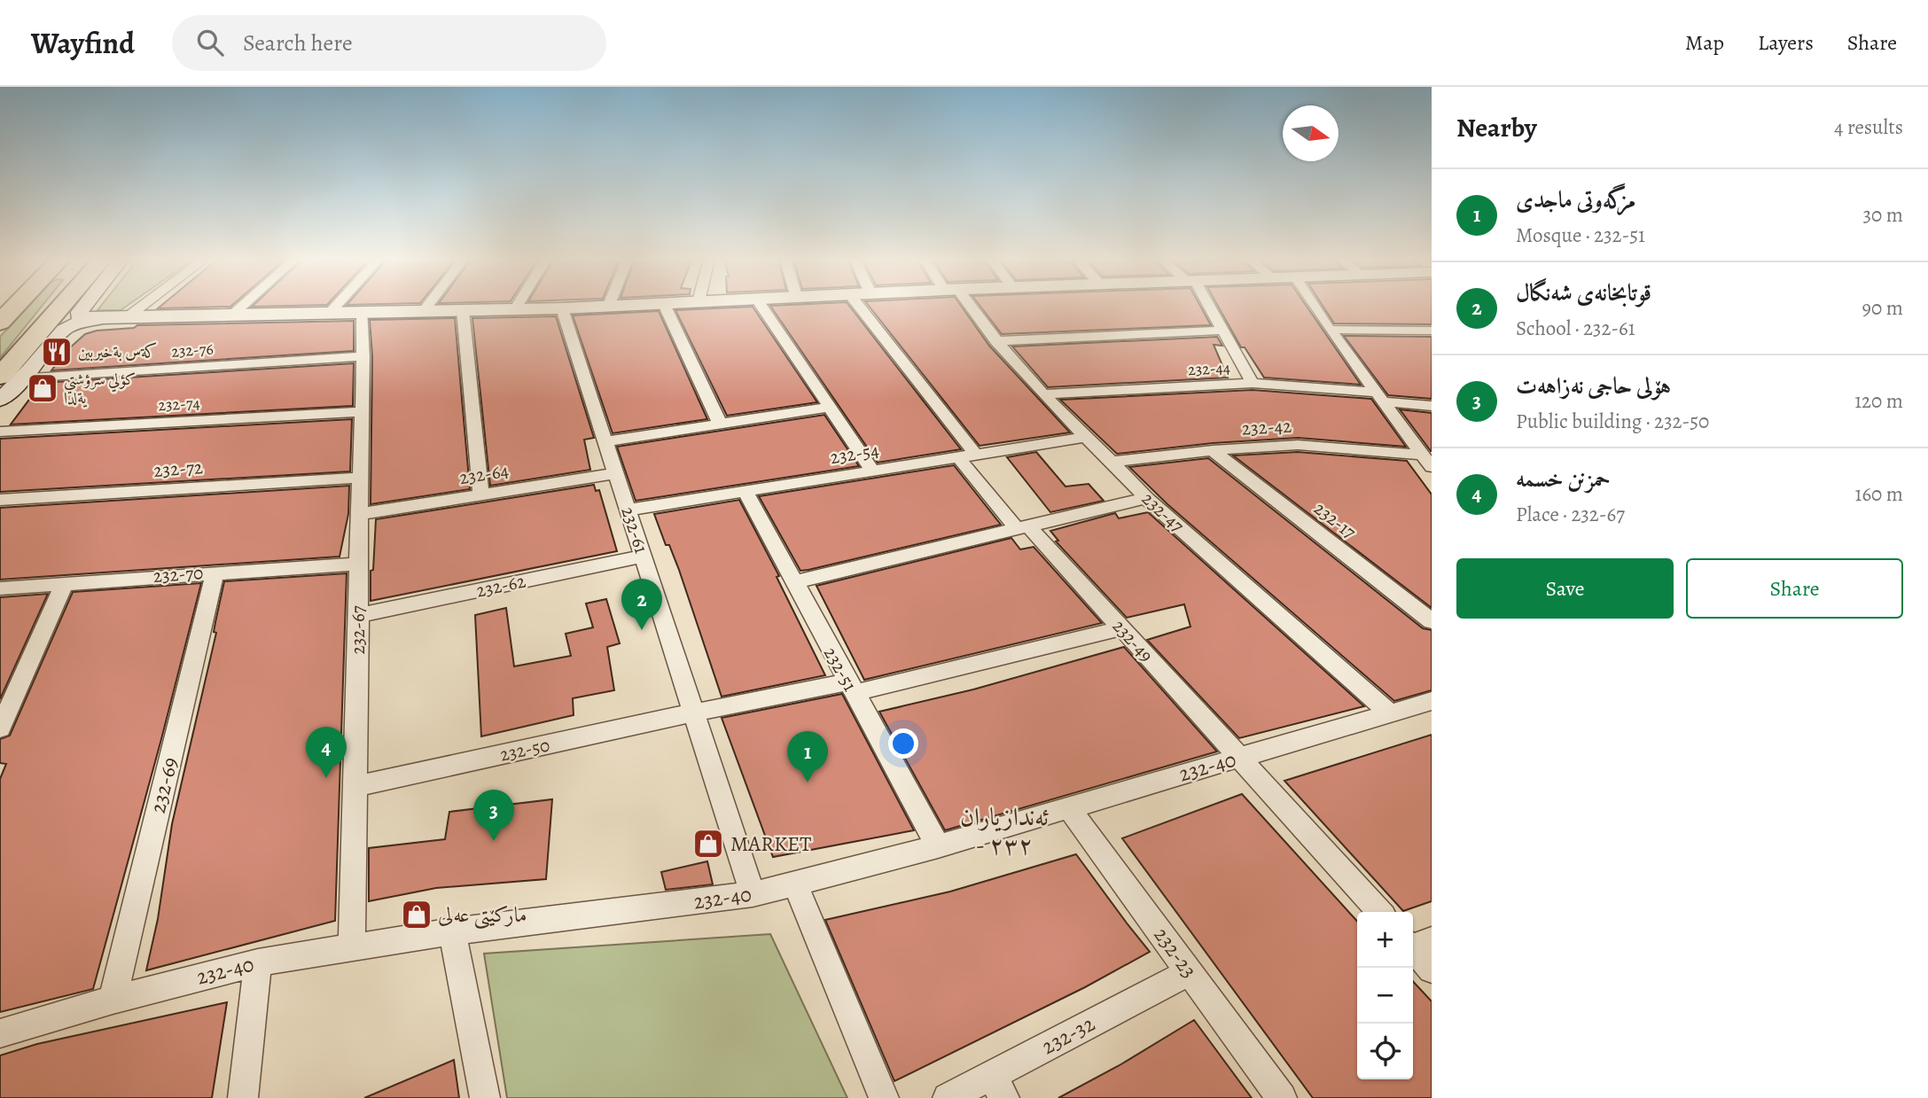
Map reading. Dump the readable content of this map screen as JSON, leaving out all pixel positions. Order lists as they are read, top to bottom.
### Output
{
  "streets": {
    "street": [
      "232-76",
      "232-44",
      "232-74",
      "232-42",
      "232-54",
      "232-72",
      "232-64",
      "232-47",
      "232-17",
      "232-61",
      "232-70",
      "232-62",
      "232-67",
      "232-49",
      "232-51",
      "232-50",
      "232-40",
      "232-69",
      "232-23",
      "232-32"
    ]
  },
  "crossings": [
    ["232-76", "232-67"],
    ["232-44", "232-47"],
    ["232-74", "232-67"],
    ["232-42", "232-47"],
    ["232-42", "232-17"],
    ["232-54", "232-47"],
    ["232-54", "232-61"],
    ["232-54", "232-49"],
    ["232-54", "232-51"],
    ["232-72", "232-67"],
    ["232-64", "232-61"],
    ["232-64", "232-67"],
    ["232-47", "232-40"],
    ["232-61", "232-62"],
    ["232-61", "232-50"],
    ["232-61", "232-40"],
    ["232-70", "232-67"],
    ["232-70", "232-69"],
    ["232-62", "232-67"],
    ["232-67", "232-50"],
    ["232-67", "232-40"],
    ["232-49", "232-50"],
    ["232-49", "232-40"],
    ["232-51", "232-50"],
    ["232-51", "232-40"],
    ["232-40", "232-69"],
    ["232-40", "232-23"],
    ["232-23", "232-32"]
  ],
  "districts": ["ئەندازیاران - ٢٣٢"],
  "places": {
    "restaurant": ["كةس بةخيربين"],
    "shop": ["كؤلي سرؤشتي يةلدا", "MARKET", "مارکێتی عەلی"]
  },
  "north": "right",
  "page": {
    "header": "Wayfind",
    "search": "Search here",
    "nav": ["Map", "Layers", "Share"],
    "heading": ["Nearby", "4 results"],
    "list": [
      {
        "mark": "1",
        "name": "مزگەوتی ماجدی",
        "note": "Mosque · 232-51",
        "value": "30 m"
      },
      {
        "mark": "2",
        "name": "قوتابخانەی شەنگال",
        "note": "School · 232-61",
        "value": "90 m"
      },
      {
        "mark": "3",
        "name": "هۆلی حاجی نەزاهەت",
        "note": "Public building · 232-50",
        "value": "120 m"
      },
      {
        "mark": "4",
        "name": "حمزنن خسمه",
        "note": "Place · 232-67",
        "value": "160 m"
      }
    ],
    "buttons": ["Save", "Share"],
    "pins": [
      "2",
      "4",
      "1",
      "3"
    ],
    "map_buttons": ["+", "−"]
  }
}
